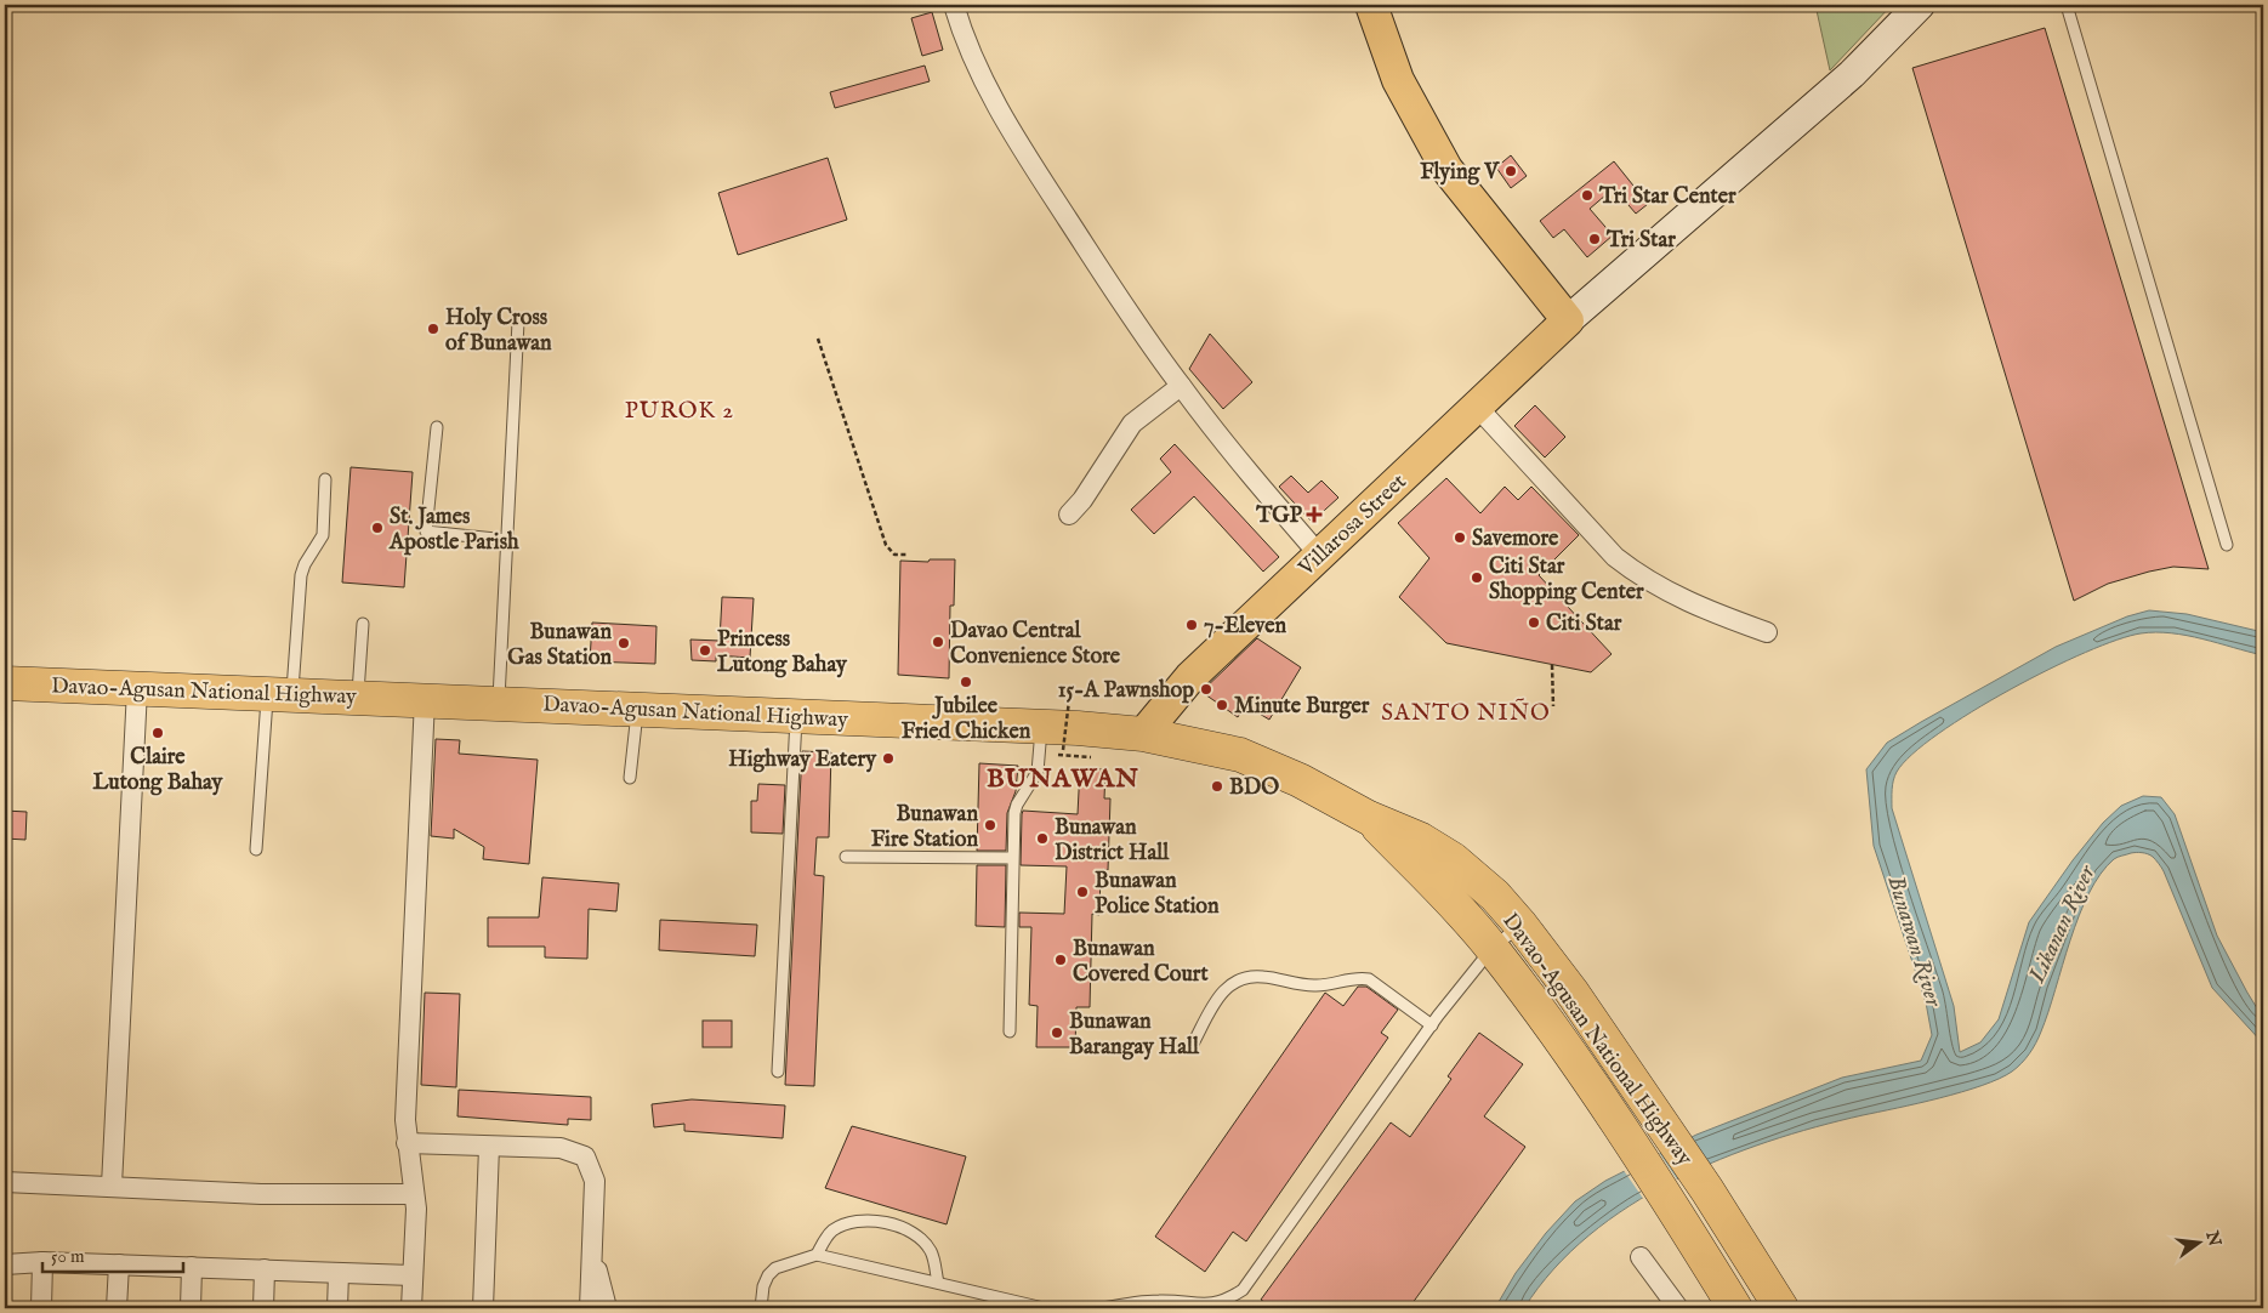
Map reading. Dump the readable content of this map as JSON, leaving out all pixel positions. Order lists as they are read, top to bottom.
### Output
{
  "streets": {
    "highway": ["Davao-Agusan National Highway"],
    "main road": ["Villarosa Street"]
  },
  "crossings": [
    ["Villarosa Street", "Davao-Agusan National Highway"]
  ],
  "districts": ["PUROK 2", "SANTO NIÑO", "BUNAWAN"],
  "water": ["Likanan River", "Bunawan River"],
  "places": {
    "other": [
      "Flying V",
      "Tri Star Center",
      "Tri Star",
      "Holy Cross of Bunawan",
      "St. James Apostle Parish",
      "Savemore",
      "Citi Star Shopping Center",
      "Citi Star",
      "7-Eleven",
      "Davao Central Convenience Store",
      "Bunawan Gas Station",
      "Princess Lutong Bahay",
      "Jubilee Fried Chicken",
      "15-A Pawnshop",
      "Minute Burger",
      "Claire Lutong Bahay",
      "Highway Eatery",
      "BDO",
      "Bunawan Fire Station",
      "Bunawan District Hall",
      "Bunawan Police Station",
      "Bunawan Covered Court",
      "Bunawan Barangay Hall"
    ],
    "health": ["TGP"]
  },
  "scale_bar": "50 m",
  "north": "right"
}
